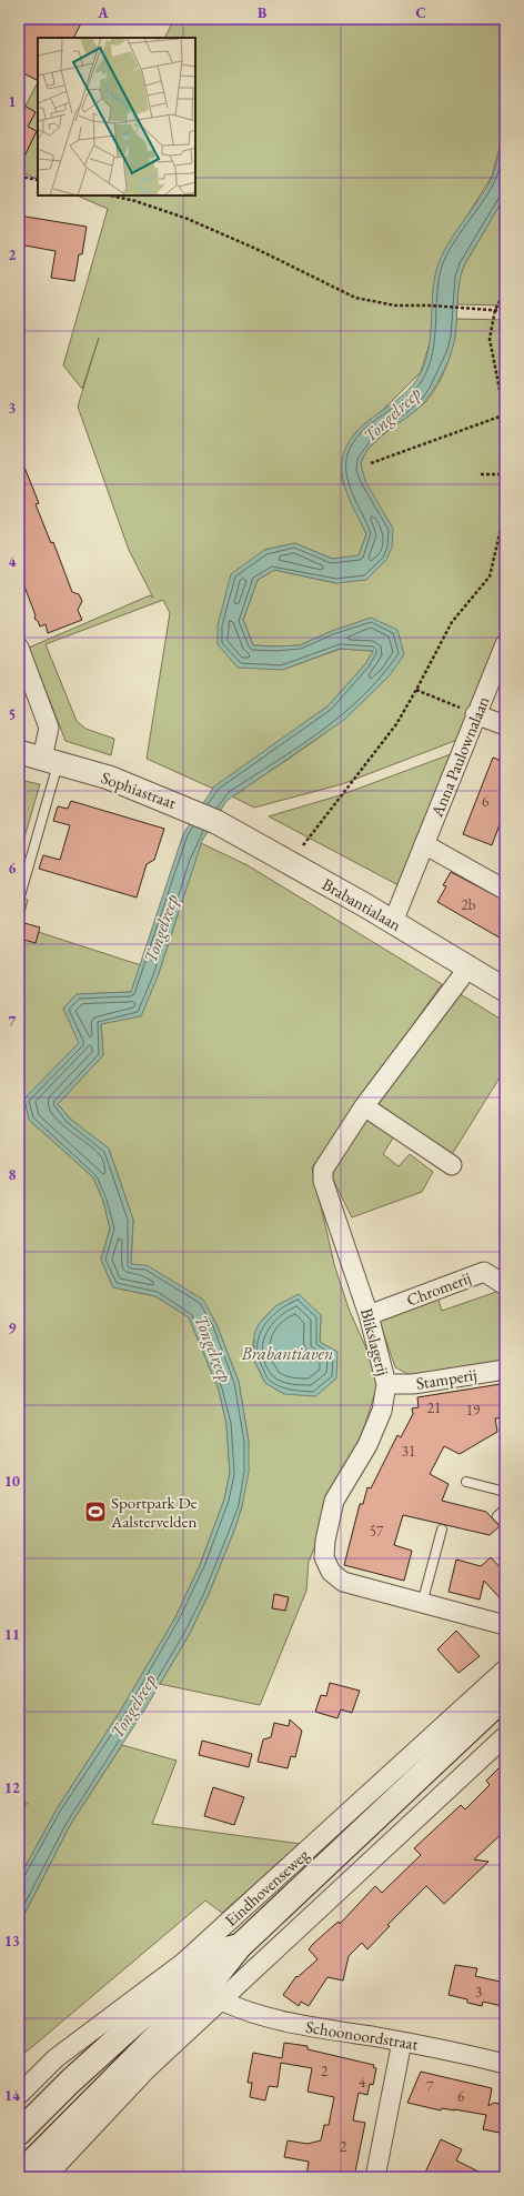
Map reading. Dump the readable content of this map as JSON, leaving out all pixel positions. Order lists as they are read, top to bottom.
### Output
{
  "streets": {
    "main road": ["Eindhovenseweg"],
    "street": [
      "Anna Paulownalaan",
      "Sophiastraat",
      "Brabantialaan",
      "Chromerij",
      "Blikslagerij",
      "Stamperij",
      "Schoonoordstraat"
    ]
  },
  "crossings": [
    ["Anna Paulownalaan", "Brabantialaan"],
    ["Sophiastraat", "Brabantialaan"],
    ["Brabantialaan", "Blikslagerij"],
    ["Chromerij", "Blikslagerij"],
    ["Blikslagerij", "Stamperij"],
    ["Eindhovenseweg", "Schoonoordstraat"]
  ],
  "water": ["Tongelreep", "Brabantiaven"],
  "places": {
    "sports": ["Sportpark De Aalstervelden"]
  },
  "house_numbers": [
    "6",
    "2b",
    "21",
    "19",
    "31",
    "57",
    "3",
    "2",
    "4",
    "7",
    "6",
    "2"
  ],
  "grid": {
    "columns": ["A", "B", "C"],
    "rows": [
      "1",
      "2",
      "3",
      "4",
      "5",
      "6",
      "7",
      "8",
      "9",
      "10",
      "11",
      "12",
      "13",
      "14"
    ]
  }
}
